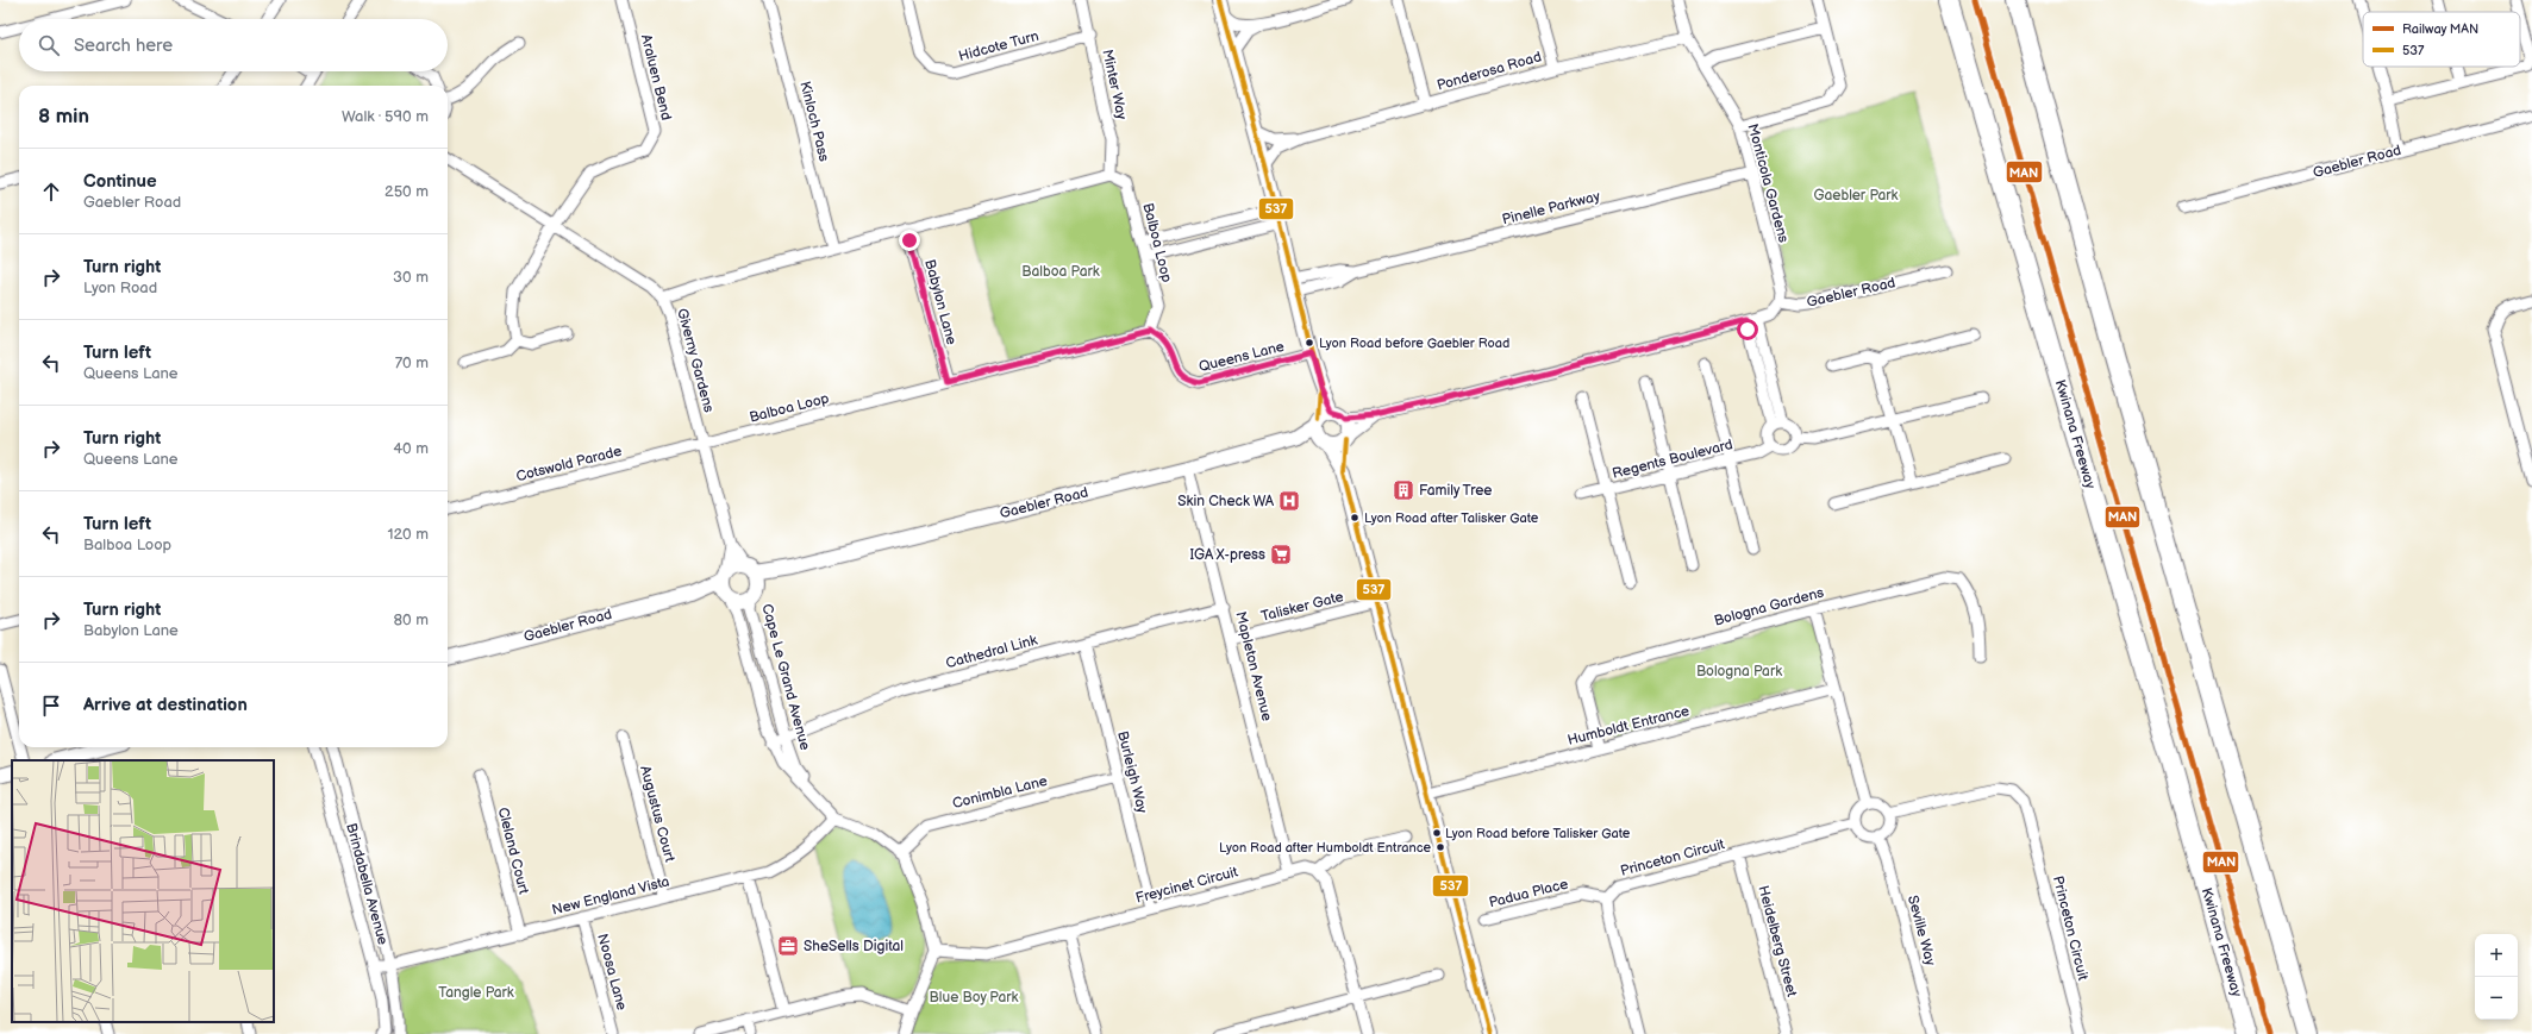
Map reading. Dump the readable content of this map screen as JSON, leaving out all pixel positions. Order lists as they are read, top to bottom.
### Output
{
  "streets": {
    "highway": ["Kwinana Freeway"],
    "street": [
      "Hidcote Turn",
      "Ponderosa Road",
      "Araluen Bend",
      "Minter Way",
      "Kinloch Pass",
      "Gaebler Road",
      "Monticola Gardens",
      "Pinelle Parkway",
      "Balboa Loop",
      "Babylon Lane",
      "Queens Lane",
      "Giverny Gardens",
      "Regents Boulevard",
      "Cotswold Parade",
      "Talisker Gate",
      "Bologna Gardens",
      "Cathedral Link",
      "Mapleton Avenue",
      "Cape Le Grand Avenue",
      "Humboldt Entrance",
      "Burleigh Way",
      "Conimbla Lane",
      "Augustus Court",
      "Cleland Court",
      "Princeton Circuit",
      "Brindabella Avenue",
      "Freycinet Circuit",
      "Padua Place",
      "New England Vista",
      "Seville Way",
      "Heidelberg Street",
      "Noosa Lane"
    ]
  },
  "crossings": [
    ["Hidcote Turn", "Minter Way"],
    ["Ponderosa Road", "Monticola Gardens"],
    ["Araluen Bend", "Giverny Gardens"],
    ["Minter Way", "Balboa Loop"],
    ["Gaebler Road", "Monticola Gardens"],
    ["Gaebler Road", "Giverny Gardens"],
    ["Gaebler Road", "Mapleton Avenue"],
    ["Gaebler Road", "Cape Le Grand Avenue"],
    ["Monticola Gardens", "Pinelle Parkway"],
    ["Balboa Loop", "Babylon Lane"],
    ["Balboa Loop", "Queens Lane"],
    ["Balboa Loop", "Giverny Gardens"],
    ["Balboa Loop", "Cotswold Parade"],
    ["Giverny Gardens", "Cotswold Parade"],
    ["Giverny Gardens", "Cape Le Grand Avenue"],
    ["Talisker Gate", "Mapleton Avenue"],
    ["Bologna Gardens", "Humboldt Entrance"],
    ["Cathedral Link", "Mapleton Avenue"],
    ["Cathedral Link", "Cape Le Grand Avenue"],
    ["Cathedral Link", "Burleigh Way"],
    ["Mapleton Avenue", "Freycinet Circuit"],
    ["Cape Le Grand Avenue", "Conimbla Lane"],
    ["Cape Le Grand Avenue", "Freycinet Circuit"],
    ["Cape Le Grand Avenue", "New England Vista"],
    ["Burleigh Way", "Conimbla Lane"],
    ["Burleigh Way", "Freycinet Circuit"],
    ["Augustus Court", "New England Vista"],
    ["Cleland Court", "New England Vista"],
    ["Princeton Circuit", "Padua Place"],
    ["Princeton Circuit", "Seville Way"],
    ["Princeton Circuit", "Heidelberg Street"],
    ["Brindabella Avenue", "New England Vista"],
    ["New England Vista", "Noosa Lane"]
  ],
  "parks": [
    "Gaebler Park",
    "Balboa Park",
    "Bologna Park",
    "Tangle Park",
    "Blue Boy Park"
  ],
  "places": {
    "other": [
      "Lyon Road before Gaebler Road",
      "Lyon Road after Talisker Gate",
      "Lyon Road before Talisker Gate",
      "Lyon Road after Humboldt Entrance"
    ],
    "building": ["Family Tree"],
    "hospital": ["Skin Check WA"],
    "supermarket": ["IGA X-press"],
    "office": ["SheSells Digital"]
  },
  "lines": ["rail line MAN", "transit line 537"],
  "legend": ["Railway MAN", "537"],
  "page": {
    "search": "Search here",
    "heading": ["8 min", "Walk · 590 m"],
    "list": [
      ["Continue", "Gaebler Road", "250 m"],
      ["Turn right", "Lyon Road", "30 m"],
      ["Turn left", "Queens Lane", "70 m"],
      ["Turn right", "Queens Lane", "40 m"],
      ["Turn left", "Balboa Loop", "120 m"],
      ["Turn right", "Babylon Lane", "80 m"],
      "Arrive at destination"
    ],
    "map_buttons": ["+", "−"]
  }
}
